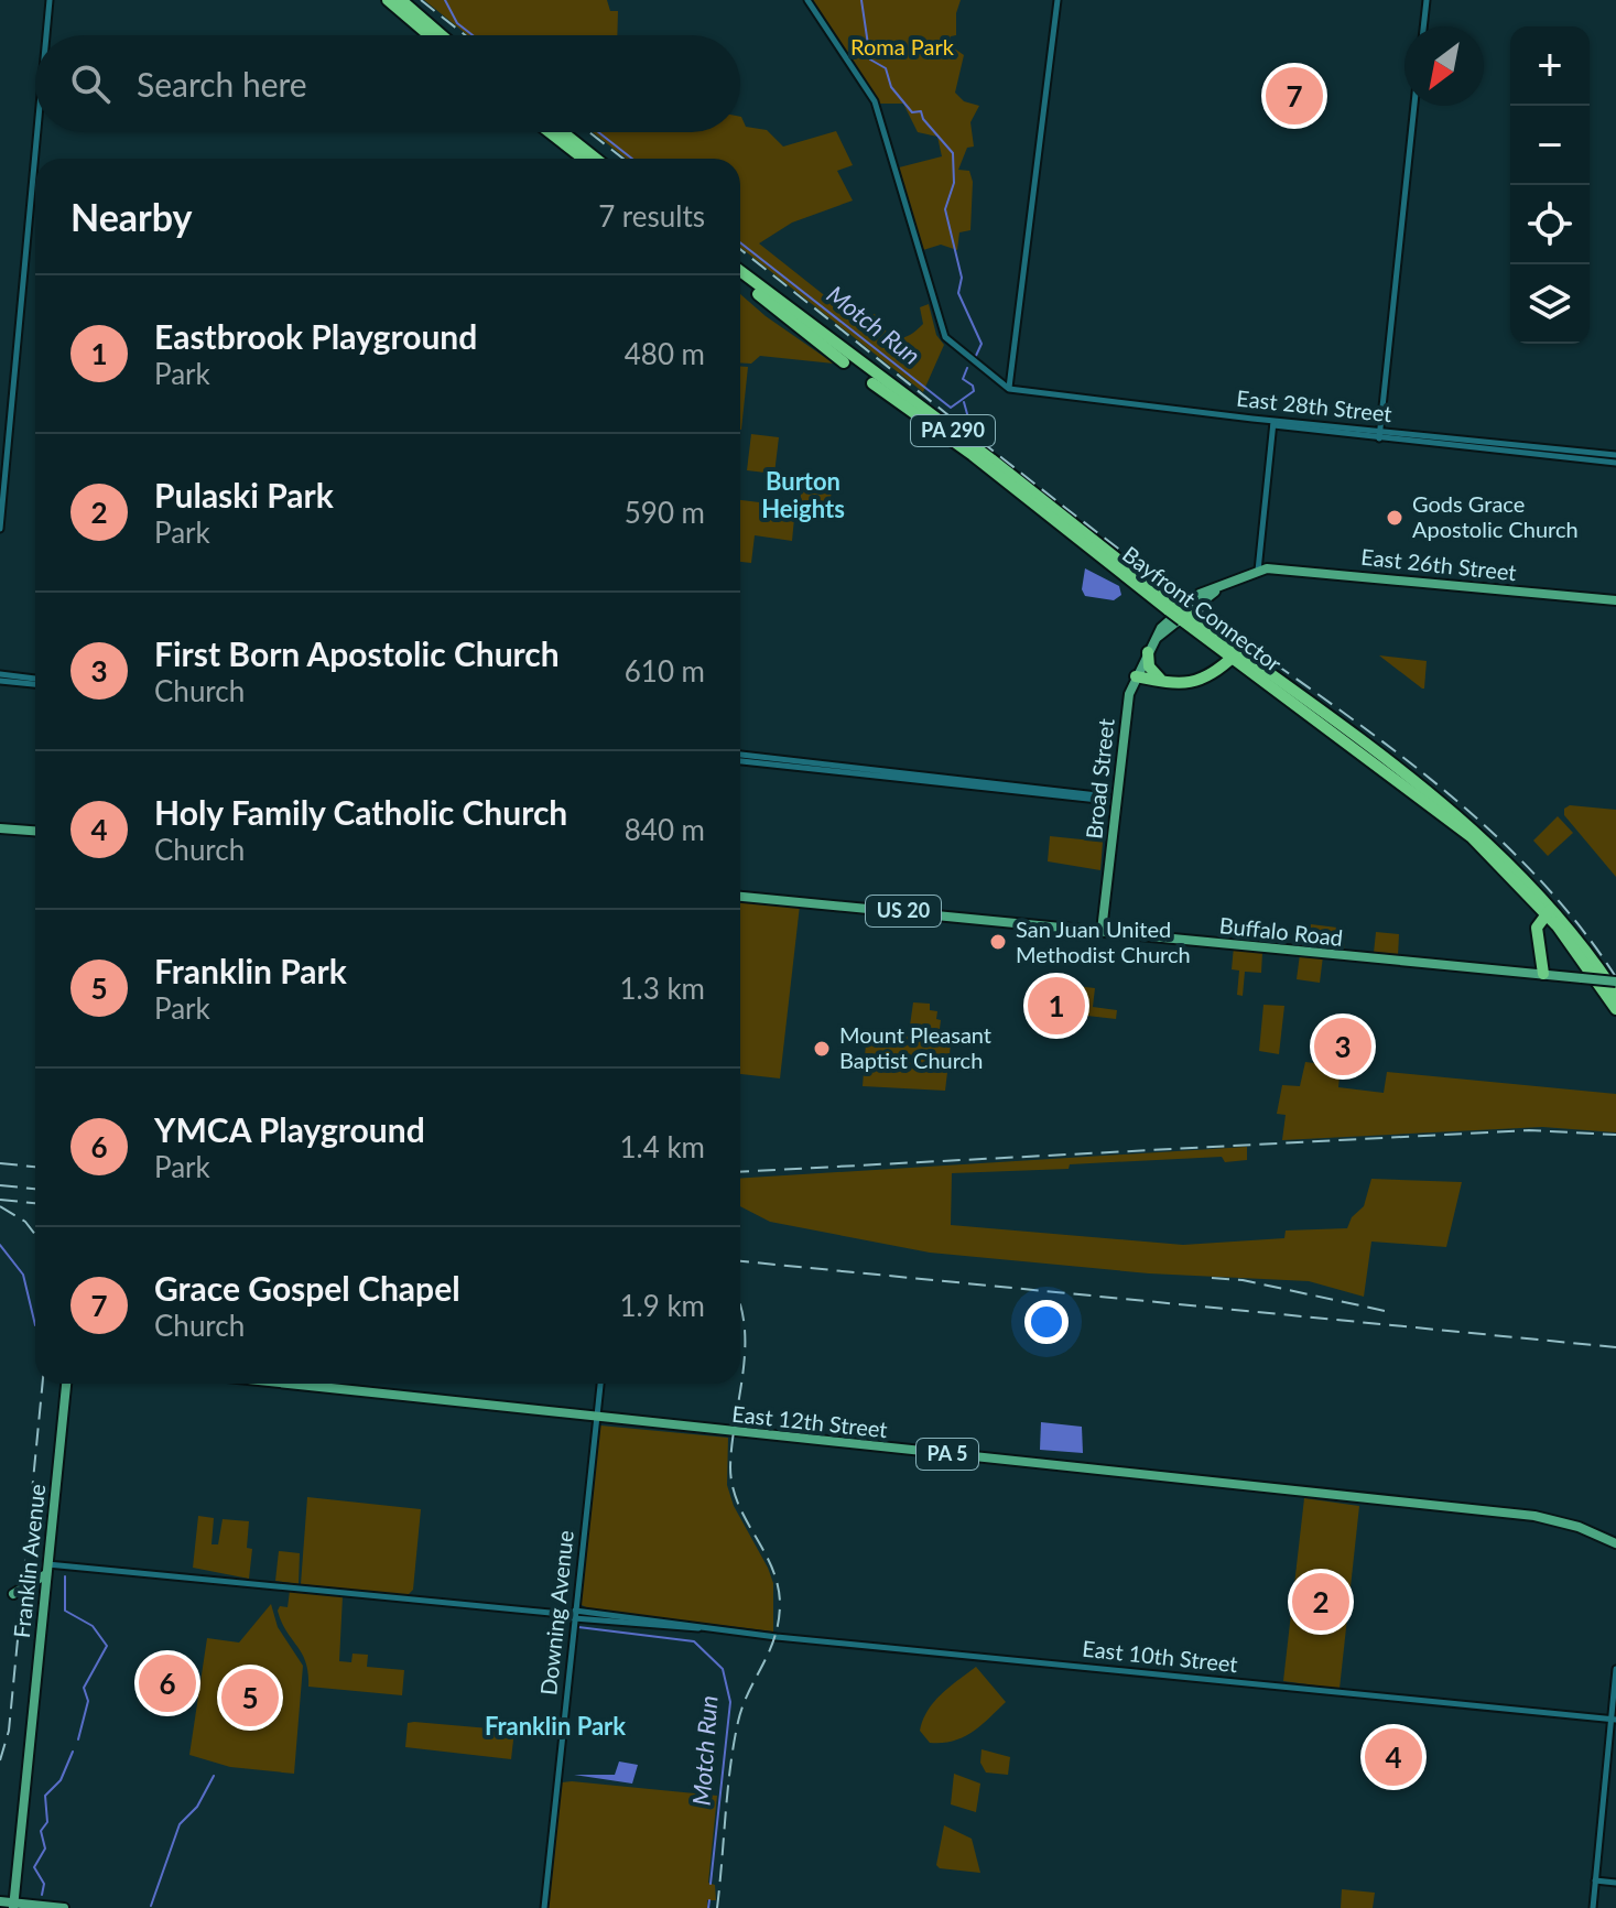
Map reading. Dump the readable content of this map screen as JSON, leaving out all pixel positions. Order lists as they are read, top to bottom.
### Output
{
  "streets": {
    "highway": ["PA 290", "Bayfront Connector"],
    "main road": [
      "East 26th Street",
      "Broad Street",
      "US 20",
      "Buffalo Road",
      "East 12th Street",
      "PA 5",
      "Franklin Avenue"
    ],
    "street": ["East 28th Street", "Downing Avenue", "East 10th Street"]
  },
  "crossings": [
    ["East 26th Street", "Broad Street"],
    ["Broad Street", "Buffalo Road"],
    ["East 12th Street", "Downing Avenue"],
    ["Franklin Avenue", "East 10th Street"],
    ["Downing Avenue", "East 10th Street"]
  ],
  "districts": ["Burton Heights", "Franklin Park"],
  "water": ["Motch Run"],
  "parks": ["Roma Park"],
  "places": ["Gods Grace Apostolic Church", "San Juan United Methodist Church", "Mount Pleasant Baptist Church"],
  "north": "bottom left",
  "page": {
    "map_buttons": ["+", "−"],
    "search": "Search here",
    "pins": [
      "7",
      "1",
      "3",
      "2",
      "6",
      "5",
      "4"
    ],
    "heading": ["Nearby", "7 results"],
    "list": [
      {
        "mark": "1",
        "name": "Eastbrook Playground",
        "note": "Park",
        "value": "480 m"
      },
      {
        "mark": "2",
        "name": "Pulaski Park",
        "note": "Park",
        "value": "590 m"
      },
      {
        "mark": "3",
        "name": "First Born Apostolic Church",
        "note": "Church",
        "value": "610 m"
      },
      {
        "mark": "4",
        "name": "Holy Family Catholic Church",
        "note": "Church",
        "value": "840 m"
      },
      {
        "mark": "5",
        "name": "Franklin Park",
        "note": "Park",
        "value": "1.3 km"
      },
      {
        "mark": "6",
        "name": "YMCA Playground",
        "note": "Park",
        "value": "1.4 km"
      },
      {
        "mark": "7",
        "name": "Grace Gospel Chapel",
        "note": "Church",
        "value": "1.9 km"
      }
    ]
  }
}
